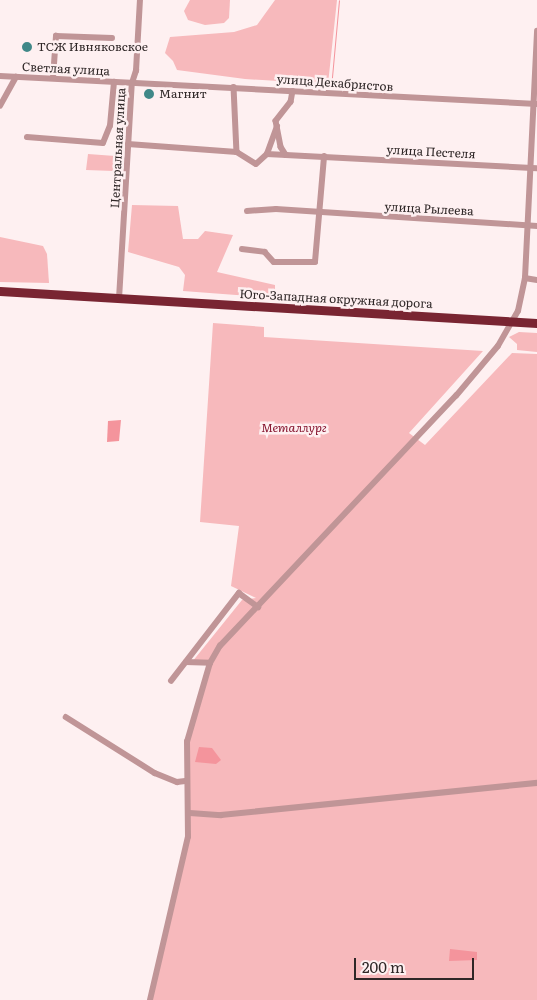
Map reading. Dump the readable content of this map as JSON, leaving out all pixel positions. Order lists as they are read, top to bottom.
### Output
{
  "streets": {
    "highway": ["Юго-Западная окружная дорога"],
    "street": [
      "Светлая улица",
      "улица Декабристов",
      "Центральная улица",
      "улица Пестеля",
      "улица Рылеева"
    ]
  },
  "crossings": [
    ["Светлая улица", "улица Декабристов"],
    ["Светлая улица", "Центральная улица"],
    ["улица Декабристов", "Центральная улица"],
    ["Центральная улица", "Юго-Западная окружная дорога"]
  ],
  "parks": ["Металлург"],
  "places": ["ТСЖ Ивняковское", "Магнит"],
  "scale_bar": "200 m"
}
